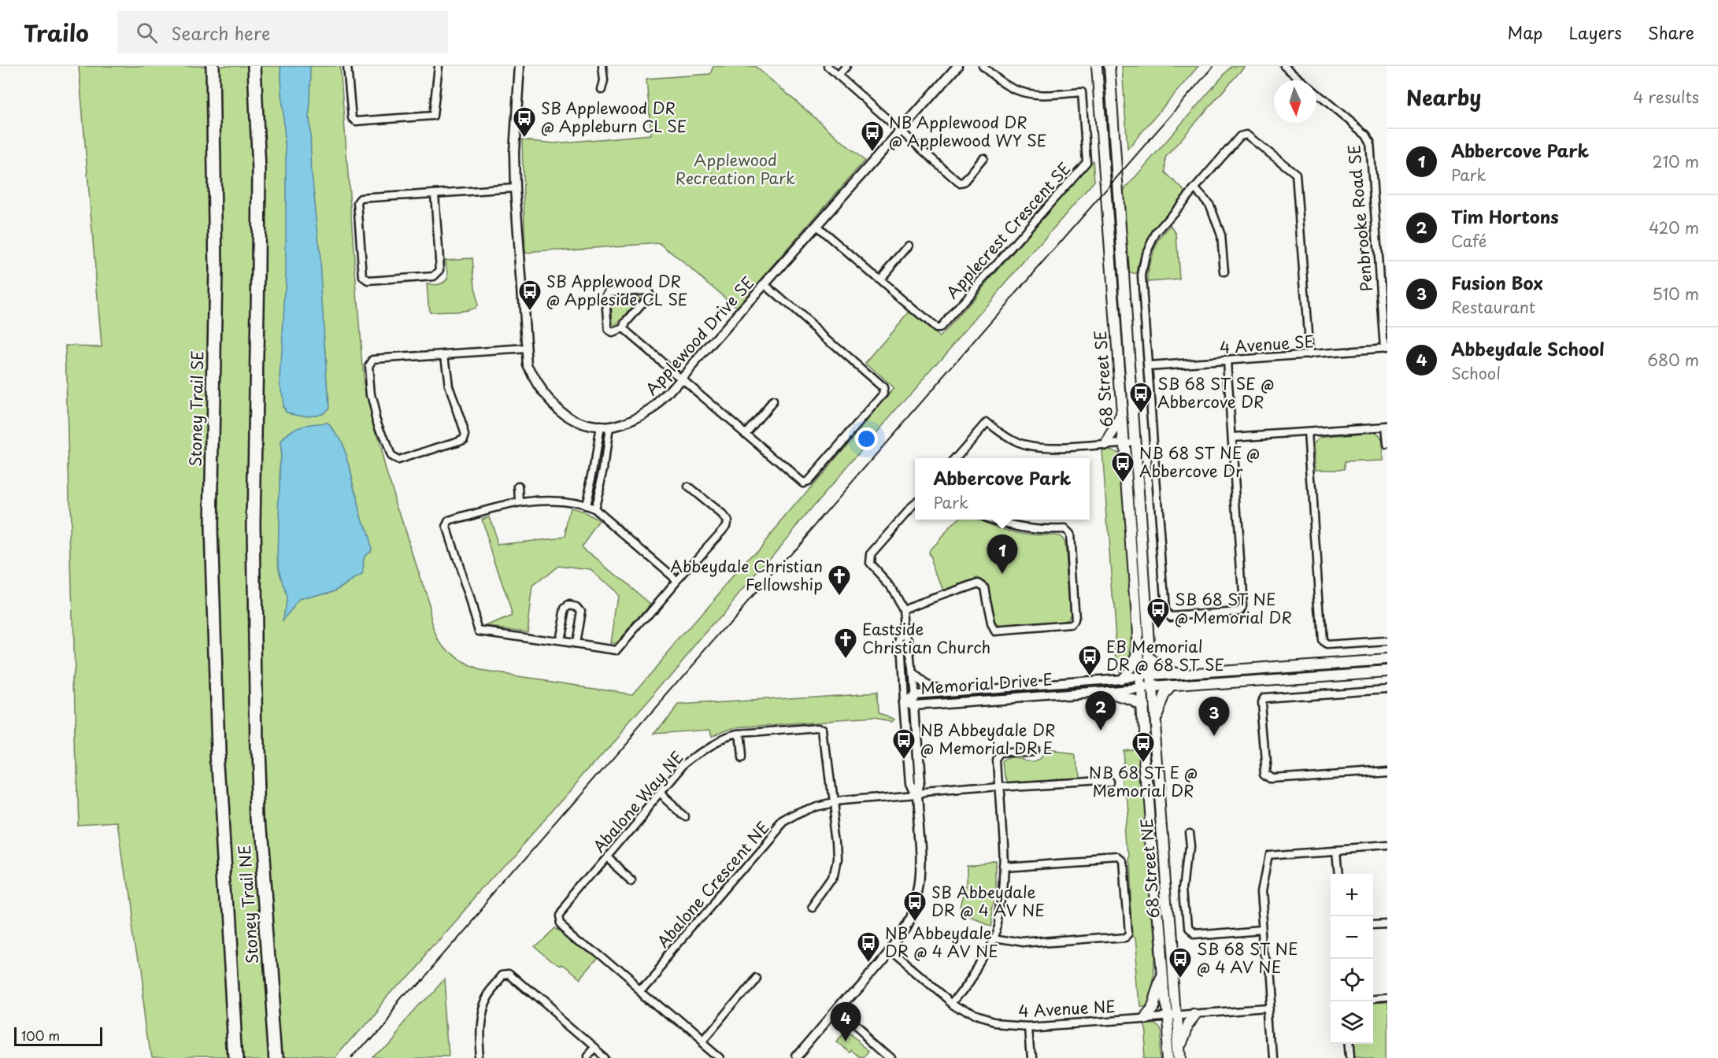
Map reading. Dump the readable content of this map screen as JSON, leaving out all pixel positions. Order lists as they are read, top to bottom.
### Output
{
  "streets": {
    "highway": ["Stoney Trail SE", "Stoney Trail NE"],
    "main road": ["68 Street SE", "Memorial Drive E", "68 Street NE"],
    "street": [
      "Penbrooke Road SE",
      "Applecrest Crescent SE",
      "Applewood Drive SE",
      "4 Avenue SE",
      "Abalone Way NE",
      "Abalone Crescent NE",
      "4 Avenue NE"
    ]
  },
  "crossings": [
    ["Penbrooke Road SE", "4 Avenue SE"],
    ["Applecrest Crescent SE", "Applewood Drive SE"],
    ["68 Street SE", "Memorial Drive E"],
    ["68 Street SE", "68 Street NE"],
    ["Stoney Trail SE", "Stoney Trail NE"],
    ["Memorial Drive E", "68 Street NE"],
    ["Abalone Way NE", "Abalone Crescent NE"],
    ["68 Street NE", "4 Avenue NE"]
  ],
  "parks": ["Applewood Recreation Park"],
  "places": {
    "bus stop": [
      "SB Applewood DR @ Appleburn CL SE",
      "NB Applewood DR @ Applewood WY SE",
      "SB Applewood DR @ Appleside CL SE",
      "SB 68 ST SE @ Abbercove DR",
      "NB 68 ST NE @ Abbercove Dr",
      "SB 68 ST NE @ Memorial DR",
      "EB Memorial DR @ 68 ST SE",
      "NB Abbeydale DR @ Memorial DR E",
      "NB 68 ST E @ Memorial DR",
      "SB Abbeydale DR @ 4 AV NE",
      "NB Abbeydale DR @ 4 AV NE",
      "SB 68 ST NE @ 4 AV NE"
    ],
    "church": ["Abbeydale Christian Fellowship", "Eastside Christian Church"]
  },
  "scale_bar": "100 m",
  "north": "bottom",
  "page": {
    "header": "Trailo",
    "search": "Search here",
    "nav": ["Map", "Layers", "Share"],
    "heading": ["Nearby", "4 results"],
    "list": [
      {
        "mark": "1",
        "name": "Abbercove Park",
        "note": "Park",
        "value": "210 m"
      },
      {
        "mark": "2",
        "name": "Tim Hortons",
        "note": "Café",
        "value": "420 m"
      },
      {
        "mark": "3",
        "name": "Fusion Box",
        "note": "Restaurant",
        "value": "510 m"
      },
      {
        "mark": "4",
        "name": "Abbeydale School",
        "note": "School",
        "value": "680 m"
      }
    ],
    "popup": ["Abbercove Park", "Park"],
    "pins": [
      "1",
      "2",
      "3",
      "4"
    ],
    "map_buttons": ["+", "−"],
    "scale": "100 m"
  }
}
